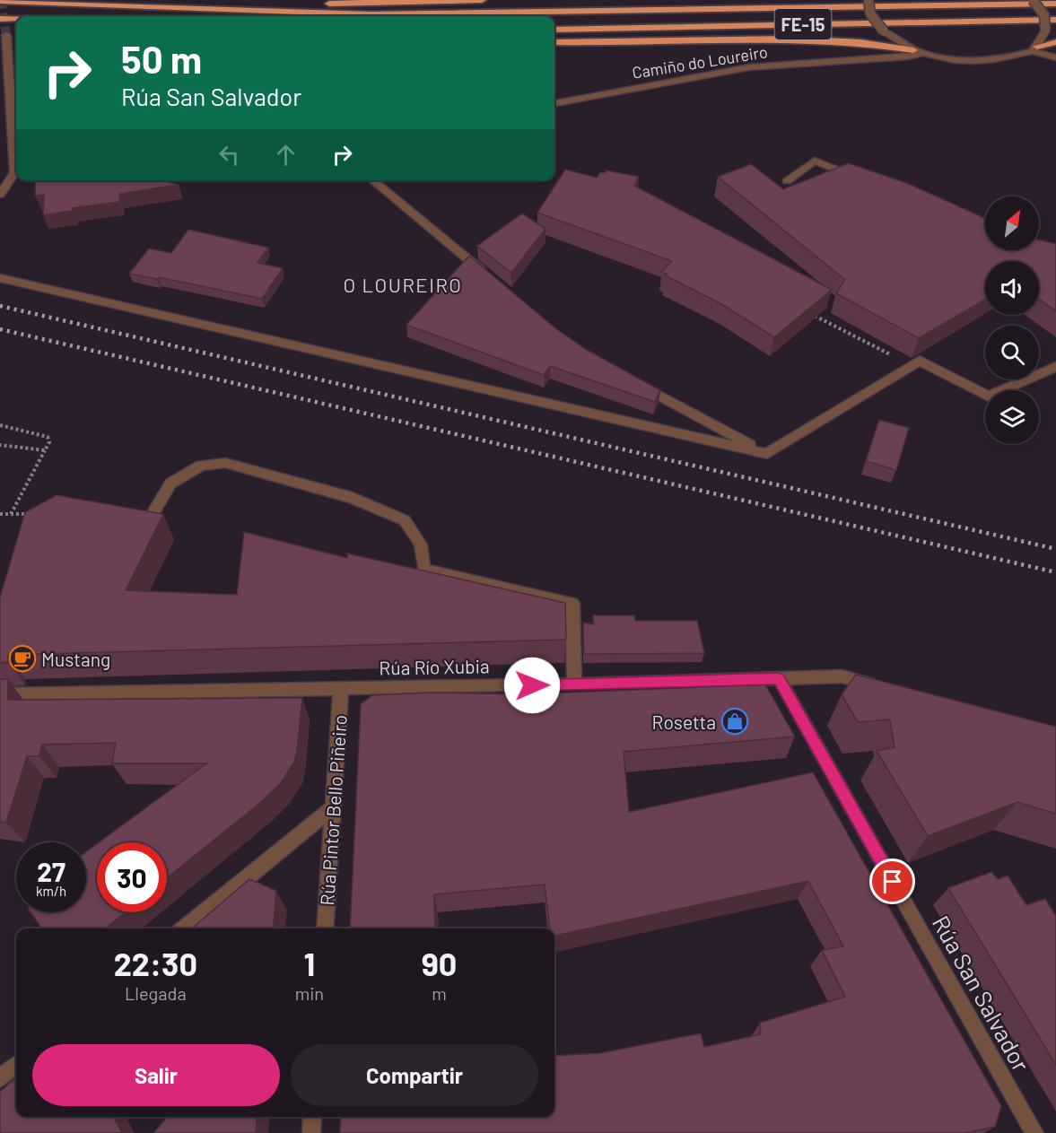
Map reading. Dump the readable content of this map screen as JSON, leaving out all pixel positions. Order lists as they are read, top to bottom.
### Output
{
  "streets": {
    "highway": ["FE-15"],
    "street": [
      "Camiño do Loureiro",
      "Rúa Río Xubia",
      "Rúa Pintor Bello Piñeiro",
      "Rúa San Salvador"
    ]
  },
  "crossings": [
    ["Rúa Río Xubia", "Rúa Pintor Bello Piñeiro"],
    ["Rúa Río Xubia", "Rúa San Salvador"]
  ],
  "districts": ["O LOUREIRO"],
  "places": {
    "cafe": ["Mustang"],
    "shop": ["Rosetta"]
  },
  "north": "top right",
  "page": {
    "turn": ["50 m", "Rúa San Salvador"],
    "speed": "27 km/h",
    "limit": "30",
    "eta": [
      "22:30",
      "Llegada",
      "1",
      "min",
      "90",
      "m"
    ],
    "buttons": ["Salir", "Compartir"]
  }
}
